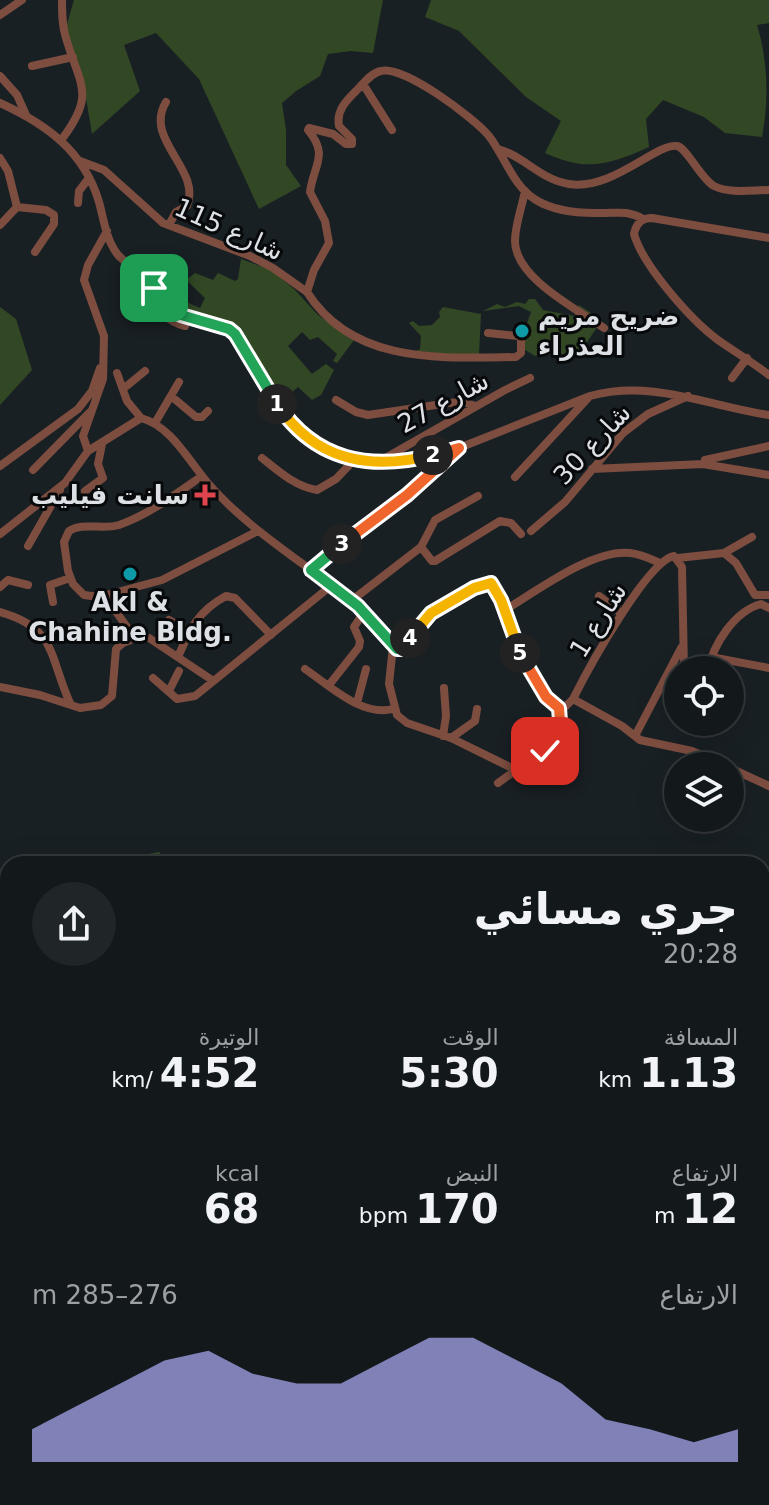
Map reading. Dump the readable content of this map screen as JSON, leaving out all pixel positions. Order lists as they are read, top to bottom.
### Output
{
  "streets": {
    "street": [
      "شارع 115",
      "شارع 27",
      "شارع 30",
      "شارع 1"
    ]
  },
  "places": {
    "other": ["ضريح مريم العذراء", "Akl & Chahine Bldg."],
    "health": ["سانت فيليب"]
  },
  "page": {
    "pins": [
      "1",
      "2",
      "3",
      "4",
      "5"
    ],
    "heading": ["جري مسائي", "20:28"],
    "stats": [
      ["المسافة", "1.13 km"],
      ["الوقت", "5:30"],
      ["الوتيرة", "4:52 /km"],
      ["الارتفاع", "12 m"],
      ["النبض", "170 bpm"],
      ["kcal", "68"]
    ],
    "chart": ["الارتفاع", "276–285 m"]
  }
}
